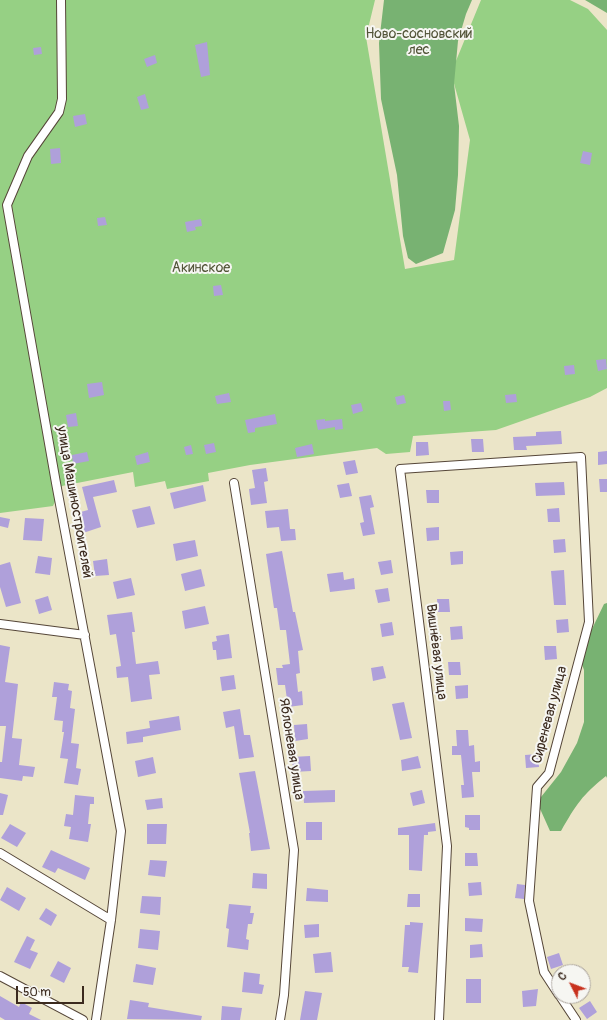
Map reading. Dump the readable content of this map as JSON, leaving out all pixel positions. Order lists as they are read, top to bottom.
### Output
{
  "streets": {
    "street": [
      "улица Машиностроителей",
      "Вишнёвая улица",
      "Сиреневая улица",
      "Яблоневая улица"
    ]
  },
  "crossings": [
    ["Вишнёвая улица", "Сиреневая улица"]
  ],
  "parks": ["Ново-сосновский лес", "Акинское"],
  "scale_bar": "50 m",
  "north": "top left"
}
